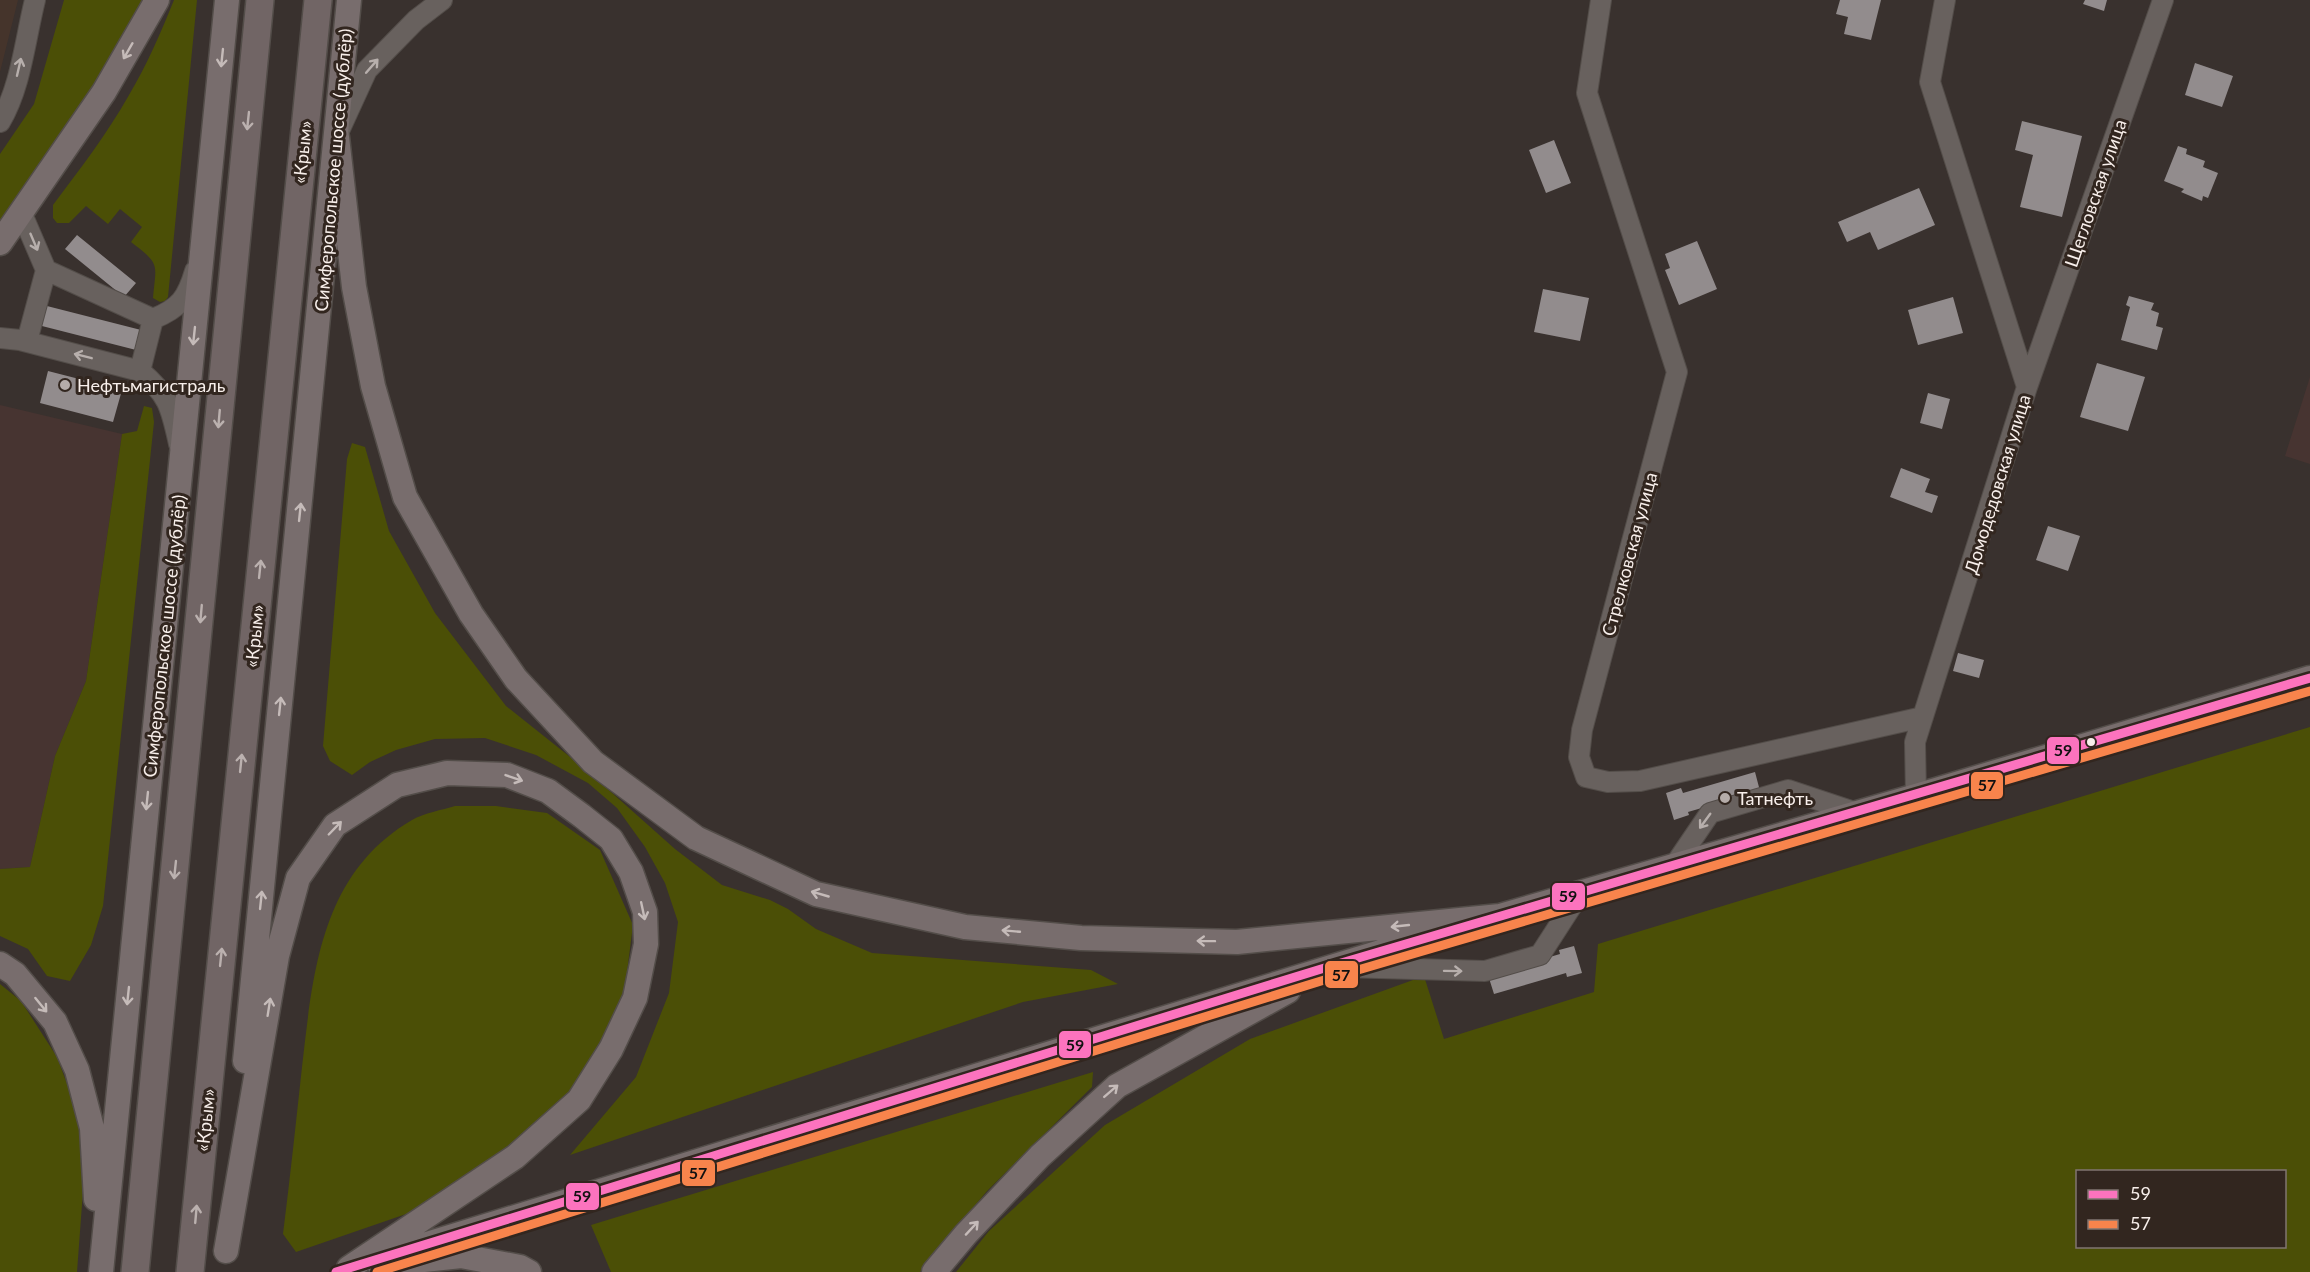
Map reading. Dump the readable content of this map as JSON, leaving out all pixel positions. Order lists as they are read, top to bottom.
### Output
{
  "streets": {
    "highway": ["«Крым»"],
    "main road": ["Симферопольское шоссе (дублёр)"],
    "street": ["Щегловская улица", "Домодедовская улица", "Стрелковская улица"]
  },
  "crossings": [
    ["Щегловская улица", "Домодедовская улица"],
    ["Домодедовская улица", "Стрелковская улица"]
  ],
  "places": ["Нефтьмагистраль", "Татнефть"],
  "lines": ["transit line 59", "transit line 57"],
  "legend": ["59", "57"]
}
